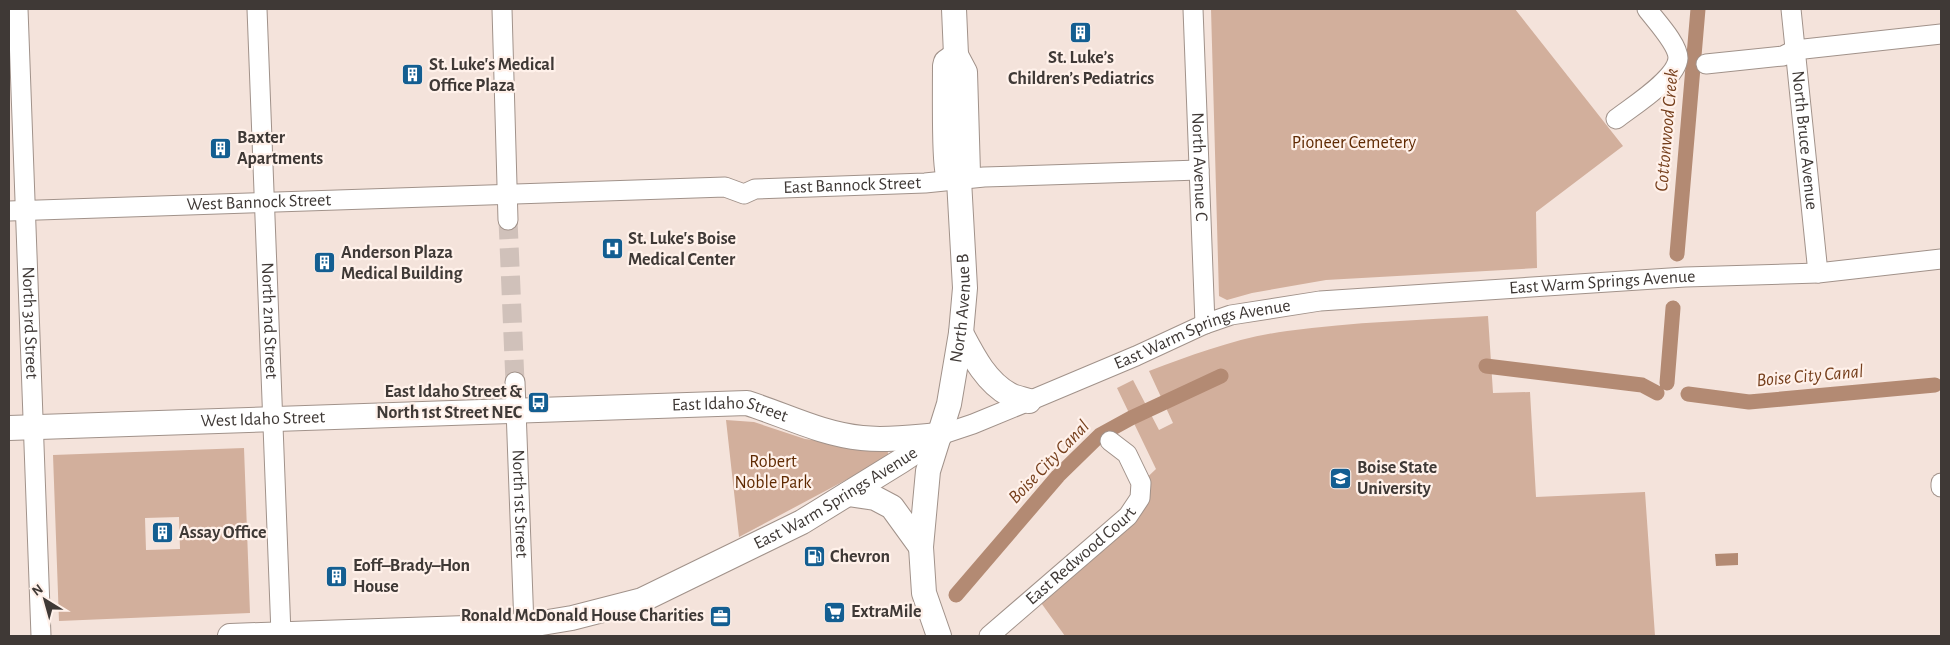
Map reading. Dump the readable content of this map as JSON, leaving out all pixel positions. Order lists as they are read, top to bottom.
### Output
{
  "streets": {
    "main road": [
      "East Warm Springs Avenue",
      "North Avenue B",
      "East Idaho Street",
      "West Idaho Street"
    ],
    "street": [
      "North Bruce Avenue",
      "North Avenue C",
      "East Bannock Street",
      "West Bannock Street",
      "North 2nd Street",
      "North 3rd Street",
      "North 1st Street",
      "East Redwood Court"
    ]
  },
  "crossings": [
    ["North Bruce Avenue", "East Warm Springs Avenue"],
    ["North Avenue C", "East Bannock Street"],
    ["North Avenue C", "East Warm Springs Avenue"],
    ["East Bannock Street", "West Bannock Street"],
    ["East Bannock Street", "North Avenue B"],
    ["West Bannock Street", "North 2nd Street"],
    ["West Bannock Street", "North 3rd Street"],
    ["East Warm Springs Avenue", "North Avenue B"],
    ["East Warm Springs Avenue", "North 2nd Street"],
    ["East Warm Springs Avenue", "East Idaho Street"],
    ["East Warm Springs Avenue", "North 1st Street"],
    ["North Avenue B", "East Idaho Street"],
    ["North 2nd Street", "West Idaho Street"],
    ["North 3rd Street", "West Idaho Street"],
    ["East Idaho Street", "West Idaho Street"],
    ["East Idaho Street", "North 1st Street"],
    ["West Idaho Street", "North 1st Street"]
  ],
  "water": ["Cottonwood Creek", "Boise City Canal"],
  "parks": ["Pioneer Cemetery", "Robert Noble Park"],
  "places": {
    "building": [
      "St. Luke’s Children’s Pediatrics",
      "St. Luke's Medical Office Plaza",
      "Baxter Apartments",
      "Anderson Plaza Medical Building",
      "Assay Office",
      "Eoff–Brady–Hon House"
    ],
    "hospital": ["St. Luke's Boise Medical Center"],
    "bus stop": ["East Idaho Street & North 1st Street NEC"],
    "school or university": ["Boise State University"],
    "fuel station": ["Chevron"],
    "supermarket": ["ExtraMile"],
    "office": ["Ronald McDonald House Charities"]
  },
  "north": "top left"
}
